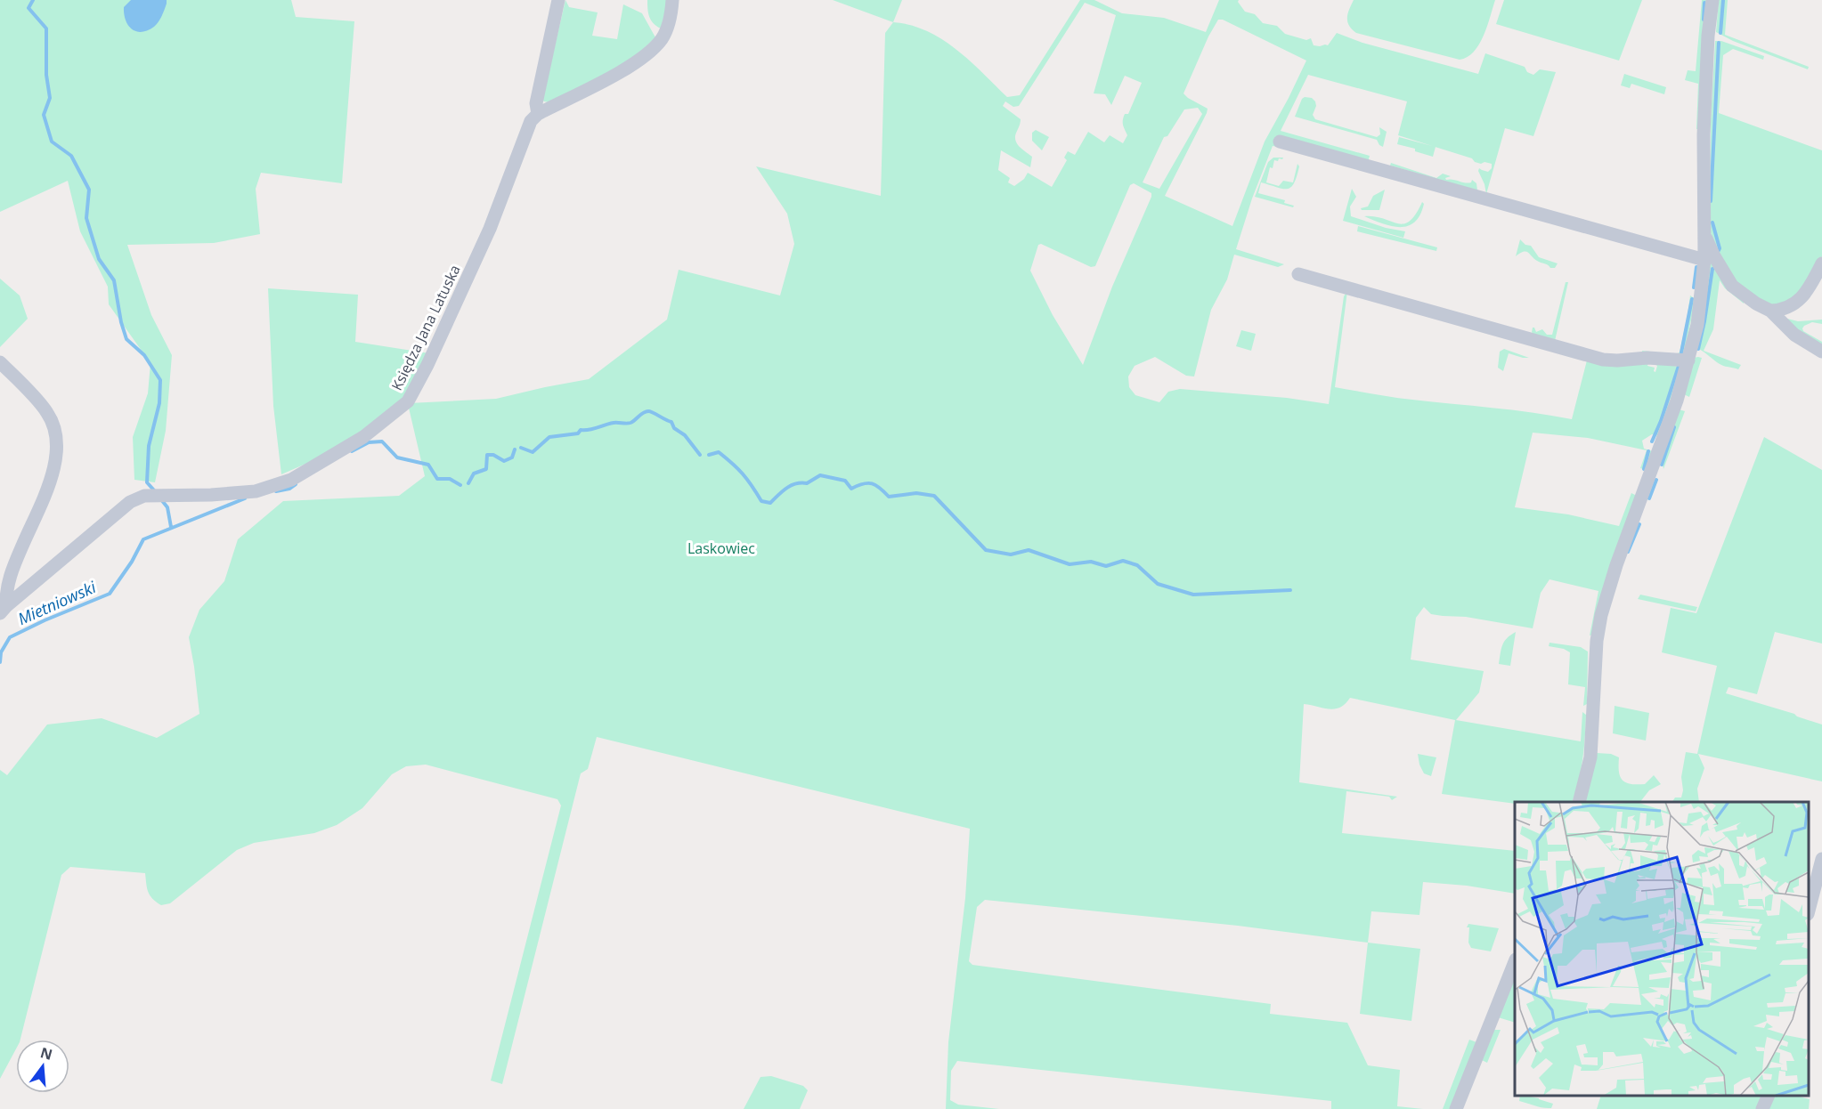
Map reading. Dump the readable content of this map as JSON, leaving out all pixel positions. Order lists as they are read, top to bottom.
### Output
{
  "streets": {
    "street": ["Księdza Jana Latuska"]
  },
  "water": ["Mietniowski"],
  "parks": ["Laskowiec"],
  "north": "top"
}
